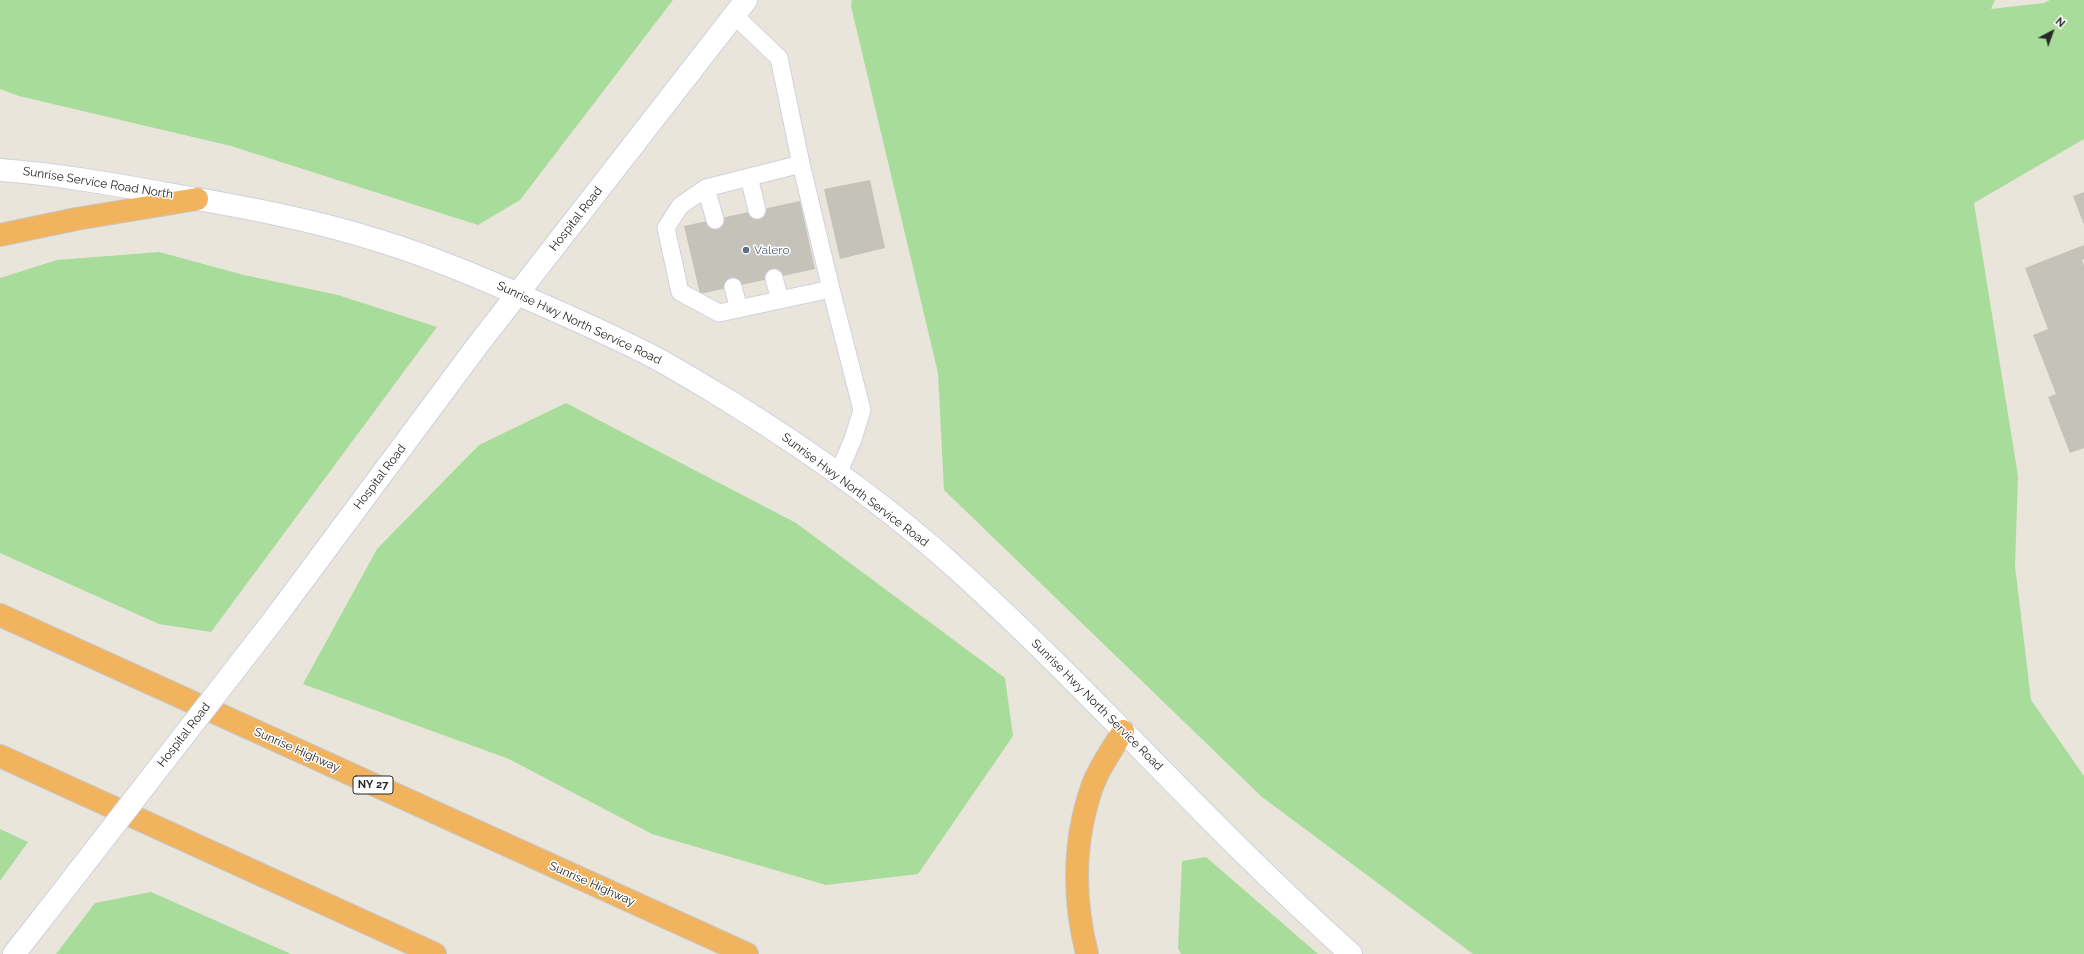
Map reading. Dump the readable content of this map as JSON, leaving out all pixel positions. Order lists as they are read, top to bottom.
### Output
{
  "streets": {
    "highway": ["Sunrise Highway", "NY 27"],
    "street": ["Sunrise Service Road North", "Hospital Road", "Sunrise Hwy North Service Road"]
  },
  "crossings": [
    ["Sunrise Service Road North", "Sunrise Hwy North Service Road"],
    ["Hospital Road", "Sunrise Hwy North Service Road"]
  ],
  "places": ["Valero"],
  "north": "top right"
}
